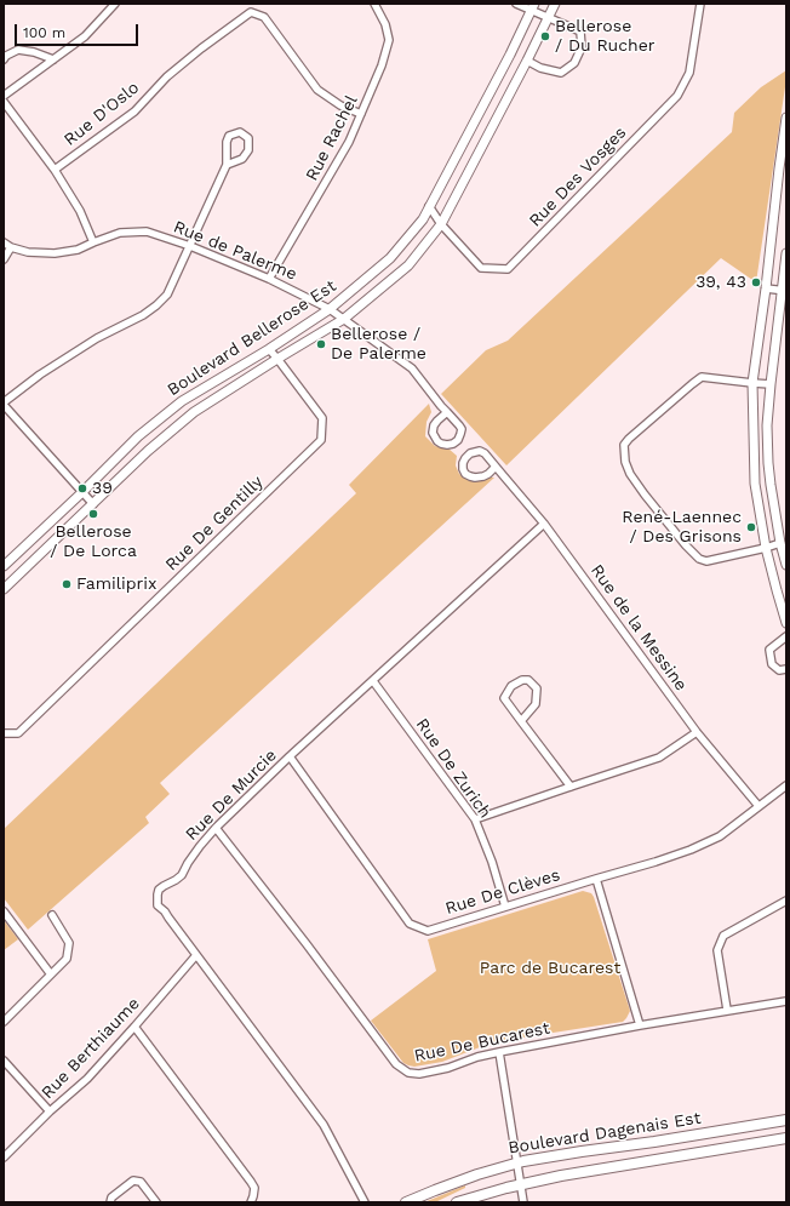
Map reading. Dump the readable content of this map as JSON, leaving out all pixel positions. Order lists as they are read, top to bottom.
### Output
{
  "streets": {
    "main road": ["Boulevard Dagenais Est"],
    "street": [
      "Rue D'Oslo",
      "Rue Rachel",
      "Rue Des Vosges",
      "Rue de Palerme",
      "Boulevard Bellerose Est",
      "Rue De Gentilly",
      "Rue de la Messine",
      "Rue De Zurich",
      "Rue De Murcie",
      "Rue De Clèves",
      "Rue De Bucarest",
      "Rue Berthiaume"
    ]
  },
  "crossings": [
    ["Rue D'Oslo", "Rue Rachel"],
    ["Rue Rachel", "Rue de Palerme"],
    ["Rue Des Vosges", "Boulevard Bellerose Est"],
    ["Rue de Palerme", "Boulevard Bellerose Est"],
    ["Boulevard Bellerose Est", "Rue De Gentilly"],
    ["Rue de la Messine", "Rue De Murcie"],
    ["Rue de la Messine", "Rue De Clèves"],
    ["Rue De Zurich", "Rue De Murcie"],
    ["Rue De Zurich", "Rue De Clèves"],
    ["Rue De Murcie", "Rue De Clèves"],
    ["Rue De Murcie", "Rue De Bucarest"],
    ["Rue De Murcie", "Rue Berthiaume"]
  ],
  "parks": ["Parc de Bucarest"],
  "places": [
    "Bellerose / Du Rucher",
    "39, 43",
    "Bellerose / De Palerme",
    "39",
    "Bellerose / De Lorca",
    "René-Laennec / Des Grisons",
    "Familiprix"
  ],
  "scale_bar": "100 m"
}
